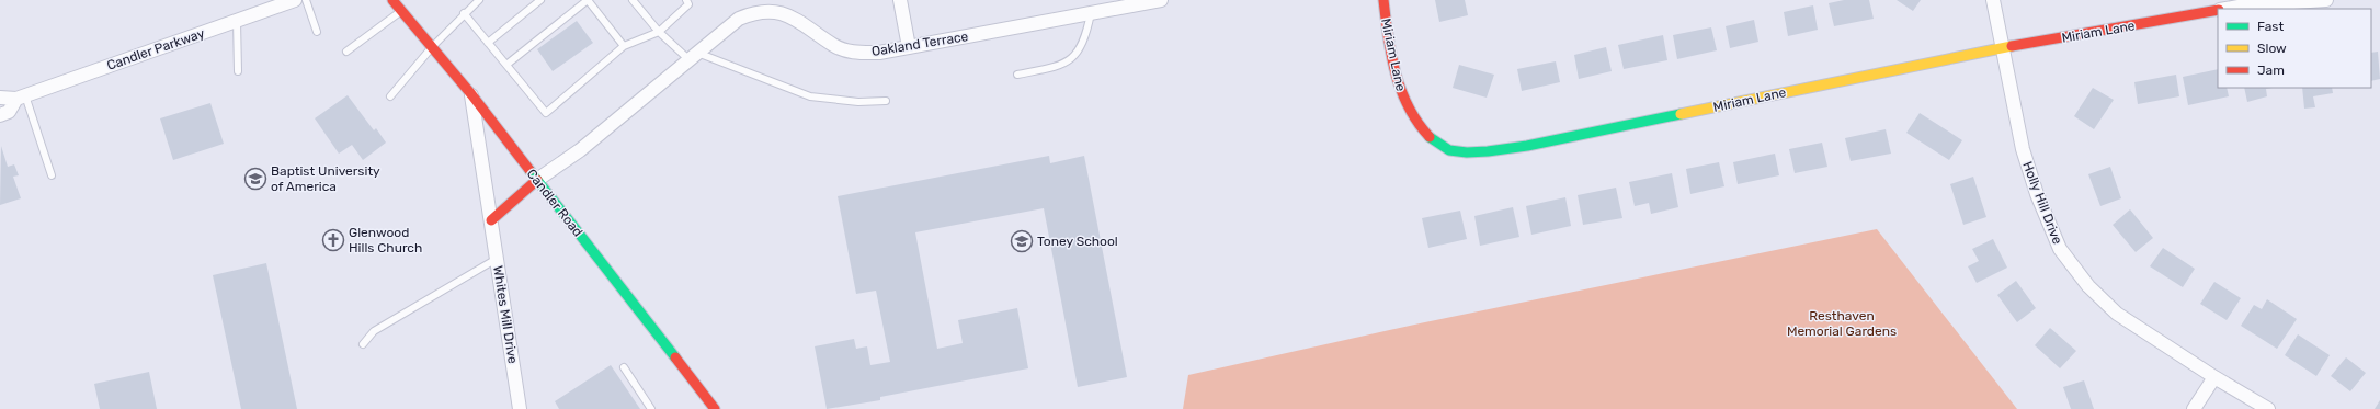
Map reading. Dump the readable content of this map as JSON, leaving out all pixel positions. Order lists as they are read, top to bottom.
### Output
{
  "streets": {
    "street": [
      "Miriam Lane",
      "Oakland Terrace",
      "Candler Parkway",
      "Candler Road",
      "Holly Hill Drive",
      "Whites Mill Drive"
    ]
  },
  "crossings": [
    ["Miriam Lane", "Holly Hill Drive"],
    ["Oakland Terrace", "Candler Road"],
    ["Candler Road", "Whites Mill Drive"]
  ],
  "parks": ["Resthaven Memorial Gardens"],
  "places": {
    "school or university": ["Baptist University of America", "Toney School"],
    "church": ["Glenwood Hills Church"]
  },
  "legend": ["Fast", "Slow", "Jam"]
}
